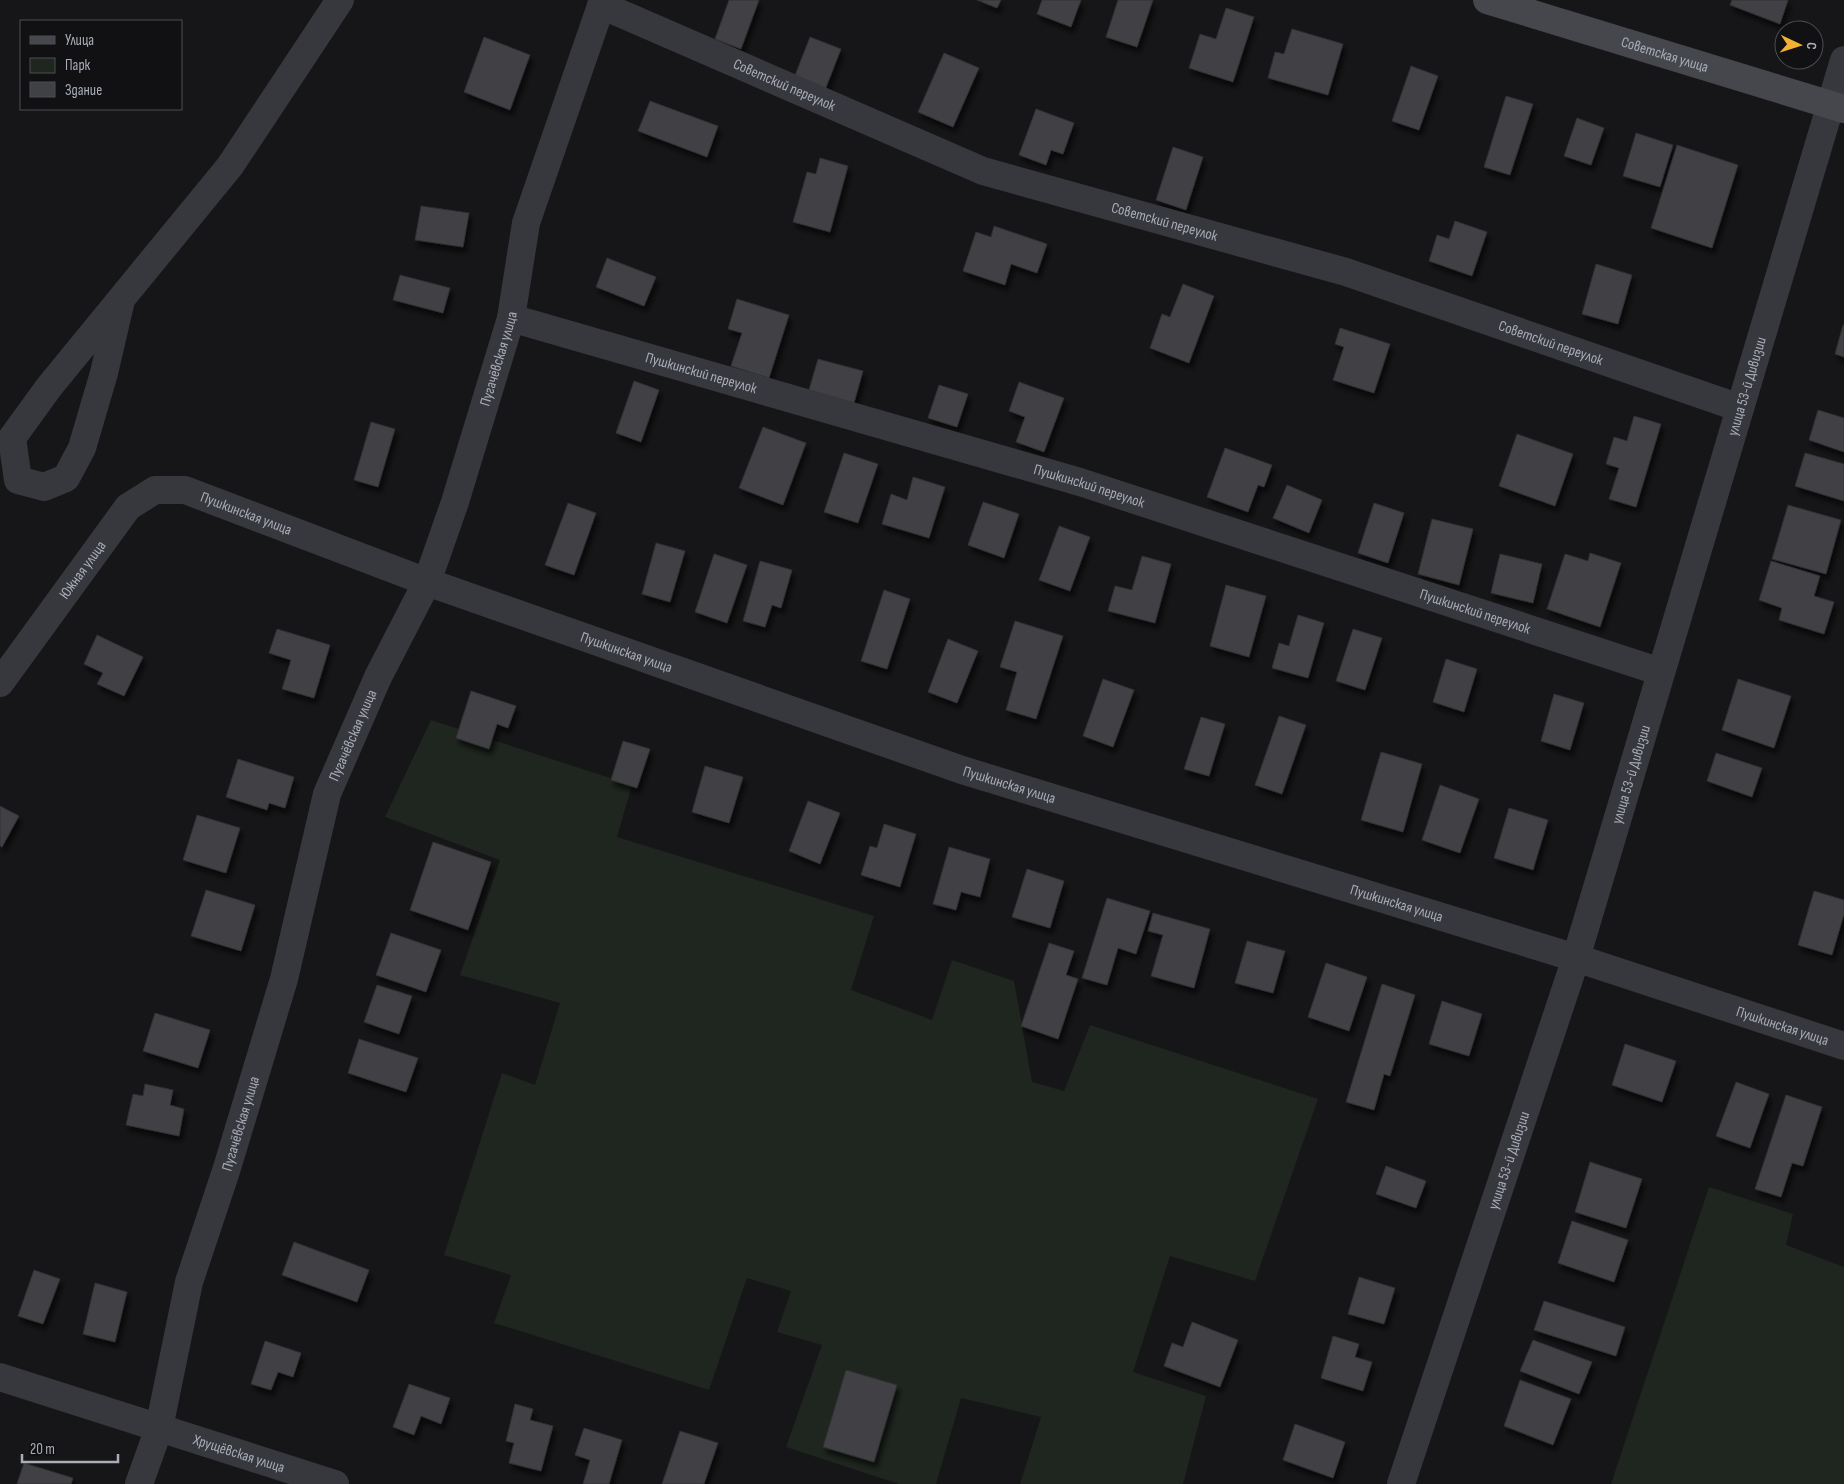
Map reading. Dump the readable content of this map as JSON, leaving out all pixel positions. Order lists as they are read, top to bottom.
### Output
{
  "streets": {
    "main road": ["Советская улица"],
    "street": [
      "Советский переулок",
      "Пугачёвская улица",
      "Пушкинский переулок",
      "улица 53-й Дивизии",
      "Пушкинская улица",
      "Южная улица",
      "Хрущёвская улица"
    ]
  },
  "crossings": [
    ["Советская улица", "улица 53-й Дивизии"],
    ["Советский переулок", "Пугачёвская улица"],
    ["Советский переулок", "улица 53-й Дивизии"],
    ["Пугачёвская улица", "Пушкинский переулок"],
    ["Пугачёвская улица", "Пушкинская улица"],
    ["Пугачёвская улица", "Хрущёвская улица"],
    ["Пушкинский переулок", "улица 53-й Дивизии"],
    ["улица 53-й Дивизии", "Пушкинская улица"],
    ["Пушкинская улица", "Южная улица"]
  ],
  "legend": ["Улица", "Парк", "Здание"],
  "scale_bar": "20 m",
  "north": "right"
}
